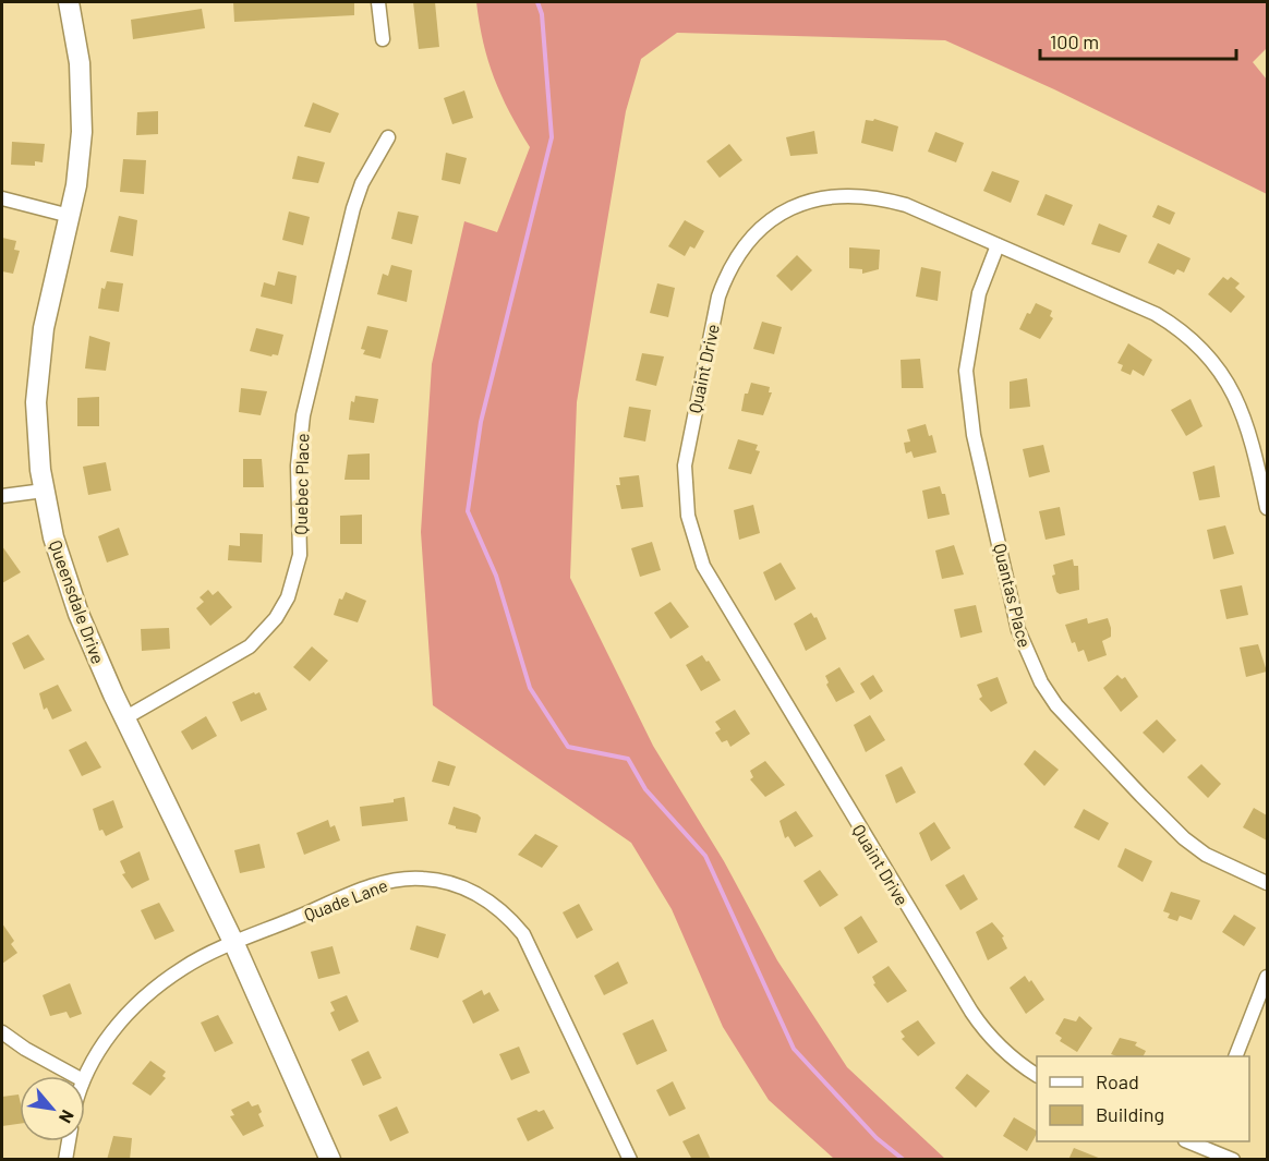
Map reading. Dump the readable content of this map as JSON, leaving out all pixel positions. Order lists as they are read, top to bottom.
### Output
{
  "streets": {
    "street": [
      "Quaint Drive",
      "Quebec Place",
      "Quantas Place",
      "Queensdale Drive",
      "Quade Lane"
    ]
  },
  "crossings": [
    ["Quaint Drive", "Quantas Place"],
    ["Quebec Place", "Queensdale Drive"],
    ["Queensdale Drive", "Quade Lane"]
  ],
  "legend": ["Road", "Building"],
  "scale_bar": "100 m",
  "north": "bottom right"
}
